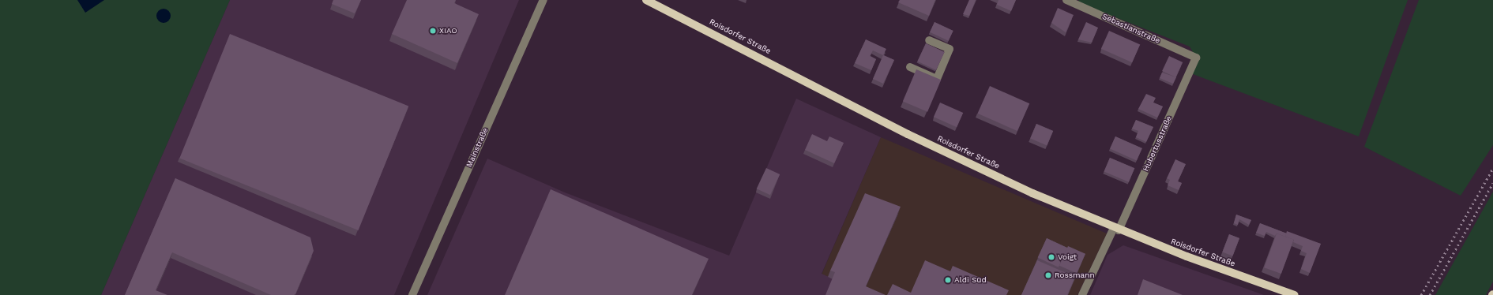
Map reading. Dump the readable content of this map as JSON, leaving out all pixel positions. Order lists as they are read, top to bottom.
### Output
{
  "streets": {
    "main road": ["Roisdorfer Straße"],
    "street": ["Sebastianstraße", "Hubertusstraße", "Mainstraße"]
  },
  "crossings": [
    ["Sebastianstraße", "Hubertusstraße"],
    ["Roisdorfer Straße", "Hubertusstraße"]
  ],
  "places": [
    "XIAO",
    "Voigt",
    "Rossmann",
    "Aldi Süd"
  ]
}
